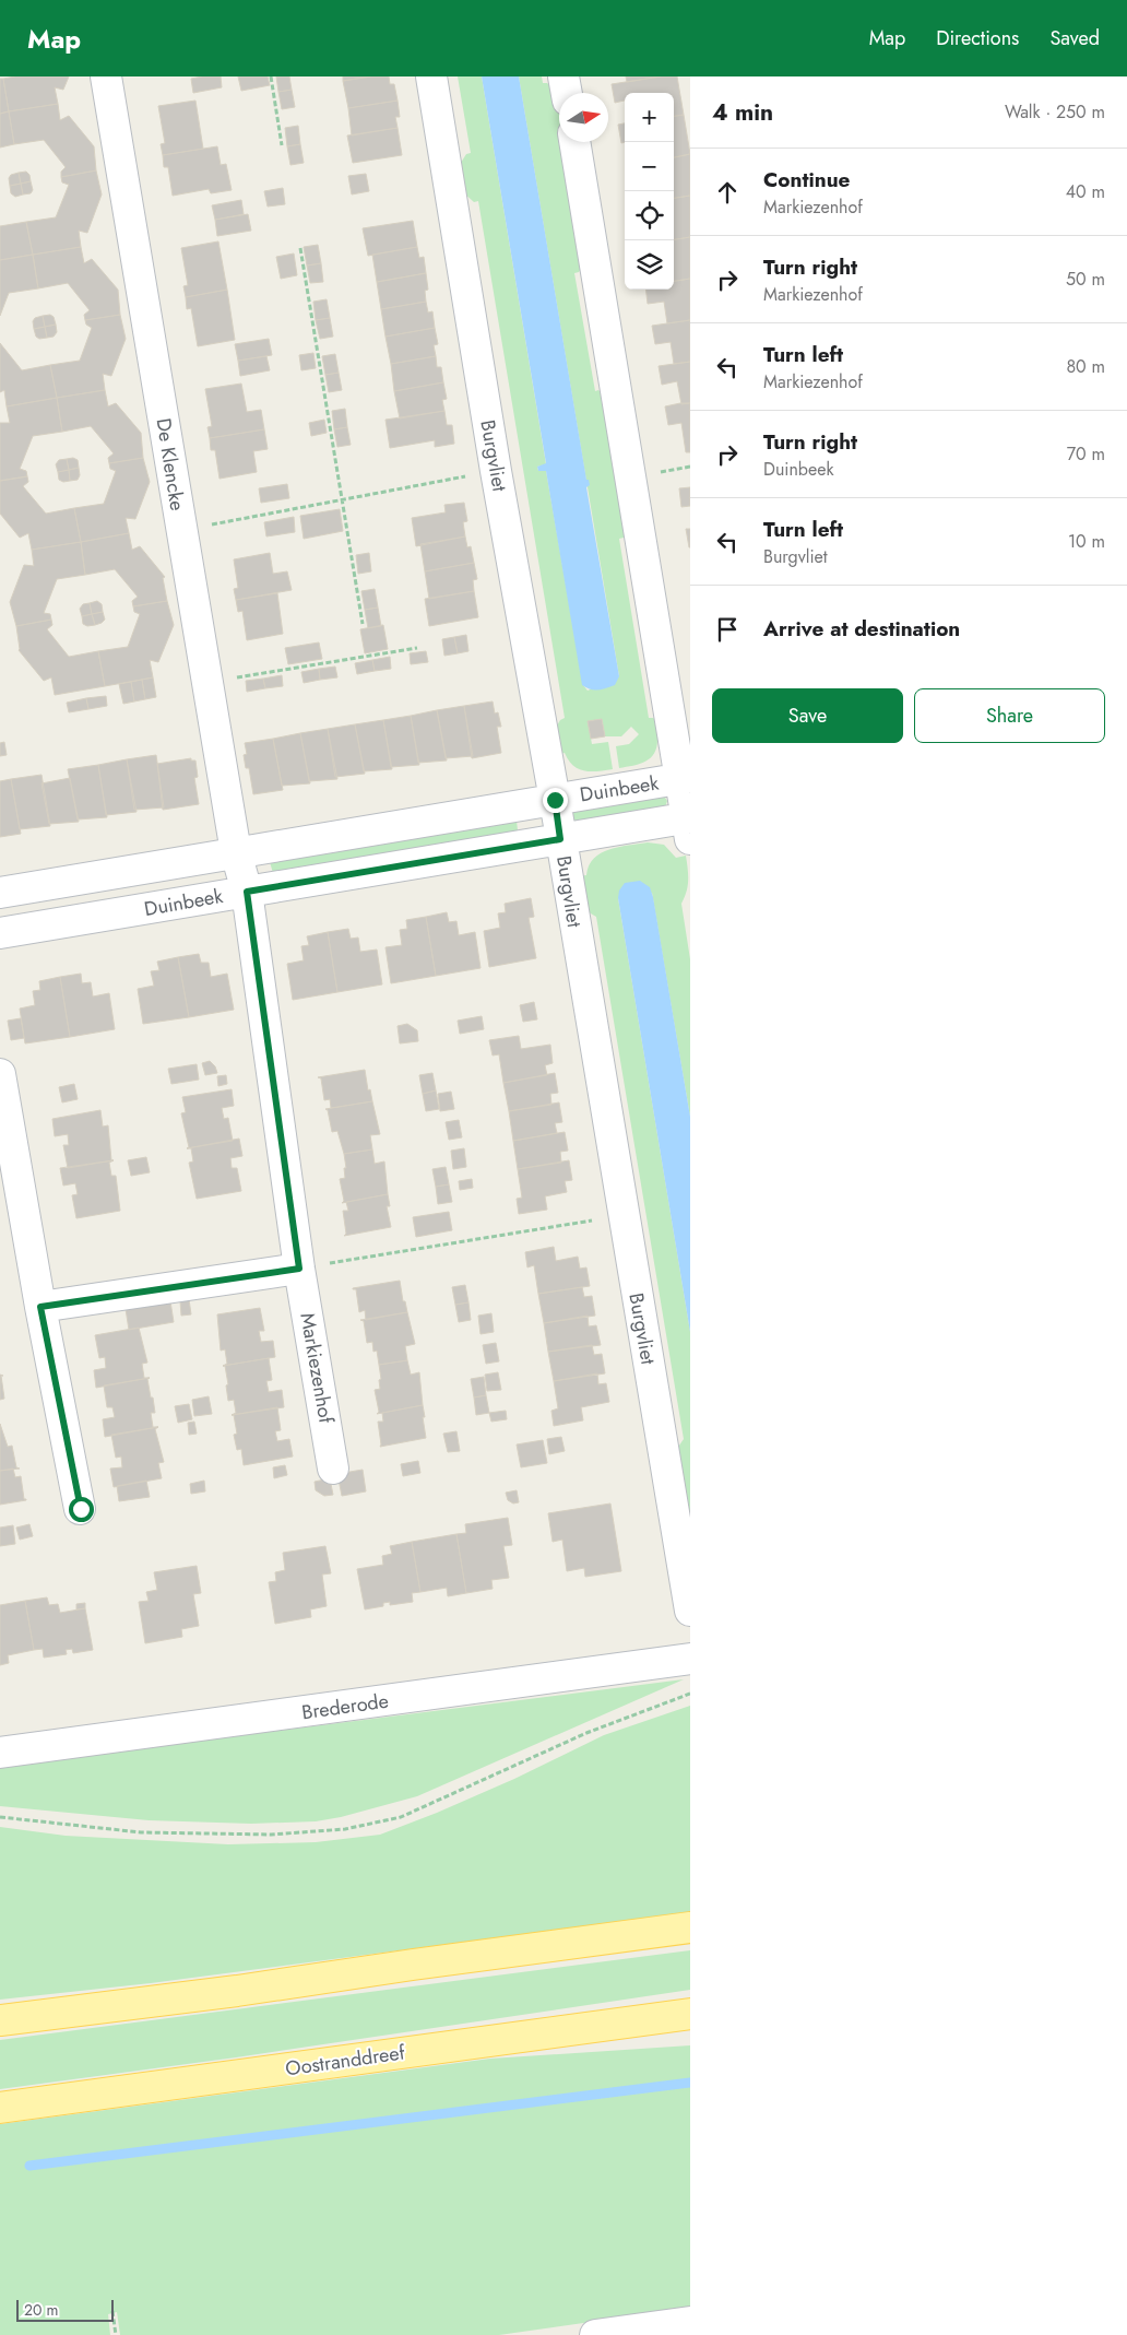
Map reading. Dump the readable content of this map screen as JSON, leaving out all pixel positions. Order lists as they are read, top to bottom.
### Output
{
  "streets": {
    "main road": ["Oostranddreef"],
    "street": [
      "Burgvliet",
      "De Klencke",
      "Duinbeek",
      "Markiezenhof",
      "Brederode"
    ]
  },
  "crossings": [
    ["Burgvliet", "Duinbeek"],
    ["De Klencke", "Duinbeek"],
    ["De Klencke", "Markiezenhof"],
    ["Duinbeek", "Markiezenhof"]
  ],
  "scale_bar": "20 m",
  "north": "right",
  "page": {
    "header": "Map",
    "nav": ["Map", "Directions", "Saved"],
    "heading": ["4 min", "Walk · 250 m"],
    "map_buttons": ["+", "−"],
    "list": [
      ["Continue", "Markiezenhof", "40 m"],
      ["Turn right", "Markiezenhof", "50 m"],
      ["Turn left", "Markiezenhof", "80 m"],
      ["Turn right", "Duinbeek", "70 m"],
      ["Turn left", "Burgvliet", "10 m"],
      "Arrive at destination"
    ],
    "buttons": ["Save", "Share"],
    "scale": "20 m"
  }
}
